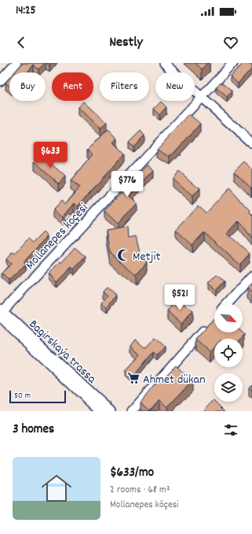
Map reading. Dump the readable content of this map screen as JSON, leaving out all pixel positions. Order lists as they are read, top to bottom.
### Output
{
  "streets": {
    "street": ["Mollanepes köçesi", "Bagirskaýa trassa"]
  },
  "crossings": [
    ["Mollanepes köçesi", "Bagirskaýa trassa"]
  ],
  "places": {
    "mosque": ["Metjit"],
    "supermarket": ["Ahmet dükan"]
  },
  "scale_bar": "50 m",
  "north": "bottom right",
  "page": {
    "status": "14:25",
    "header": "Nestly",
    "chip": [
      "Buy",
      "Rent",
      "Filters",
      "New"
    ],
    "price": ["$633", "$776", "$521"],
    "scale": "50 m",
    "heading": "3 homes",
    "list": [
      {
        "name": "$633/mo",
        "note": "2 rooms · 68 m² · Mollanepes köçesi"
      }
    ]
  }
}
